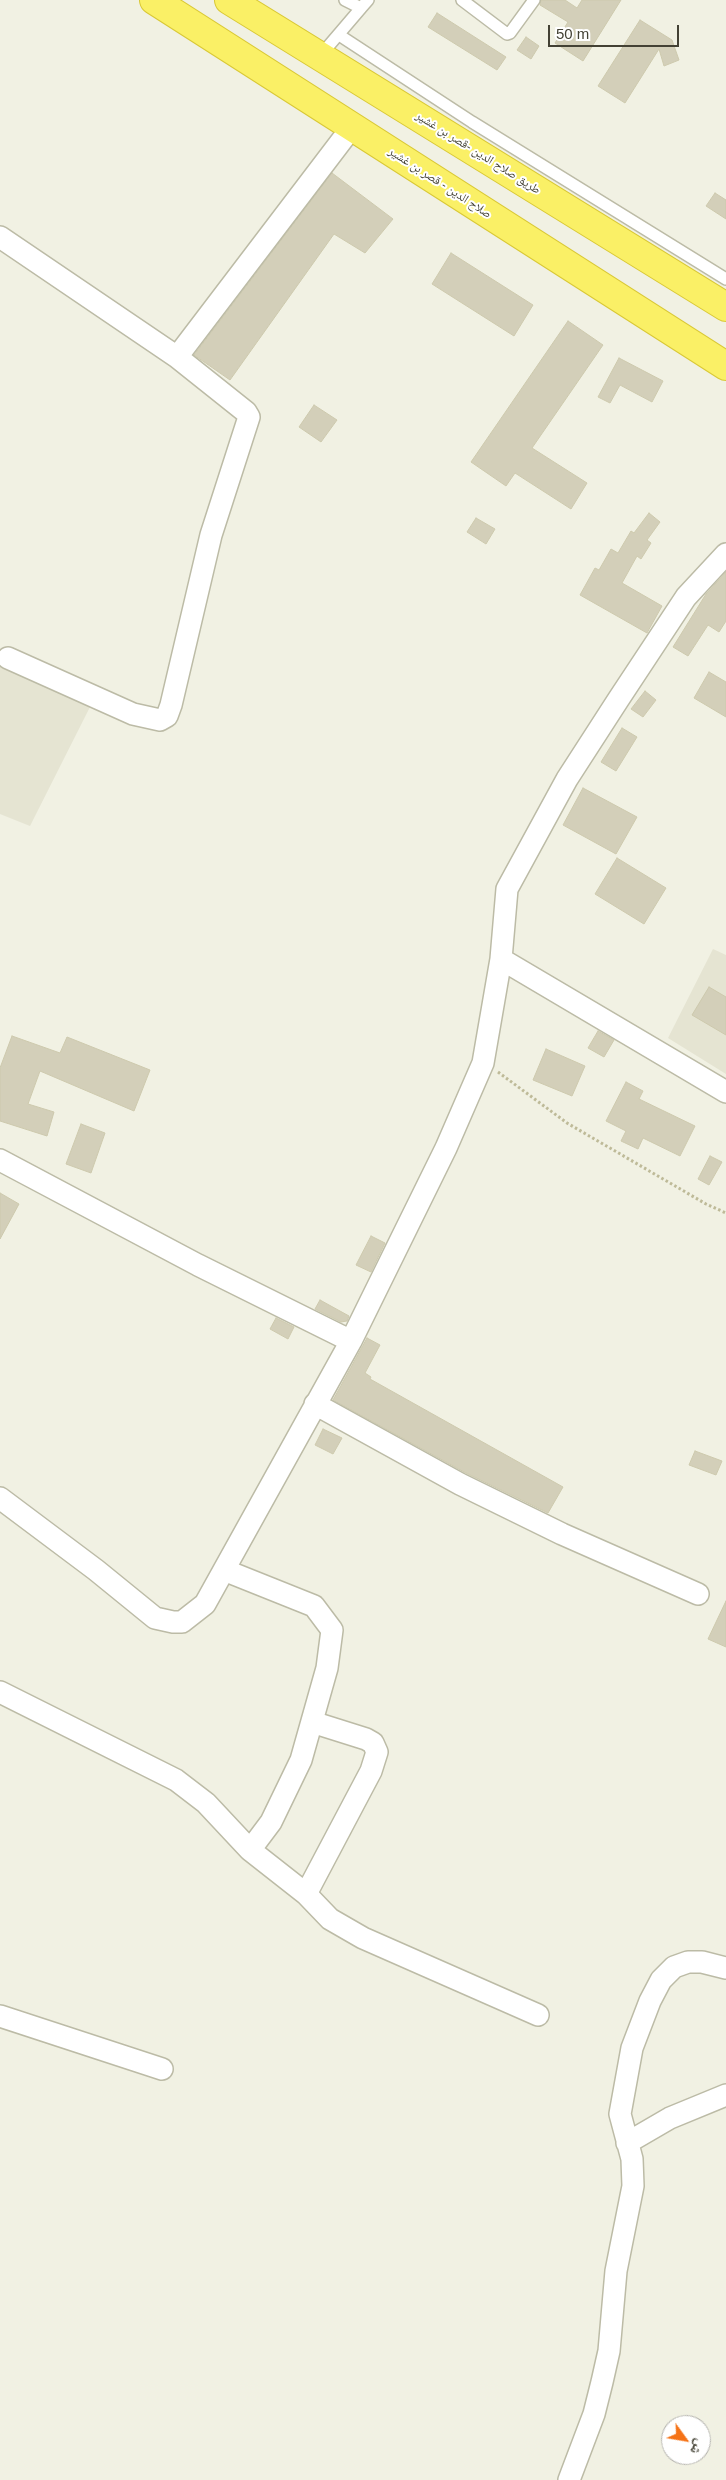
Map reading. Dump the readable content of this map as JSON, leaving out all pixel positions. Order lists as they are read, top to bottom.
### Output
{
  "streets": {
    "highway": ["طريق صلاح الدين -قصر بن غشير", "صلاح الدين - قصر بن غشير"]
  },
  "scale_bar": "50 m",
  "north": "bottom right"
}
